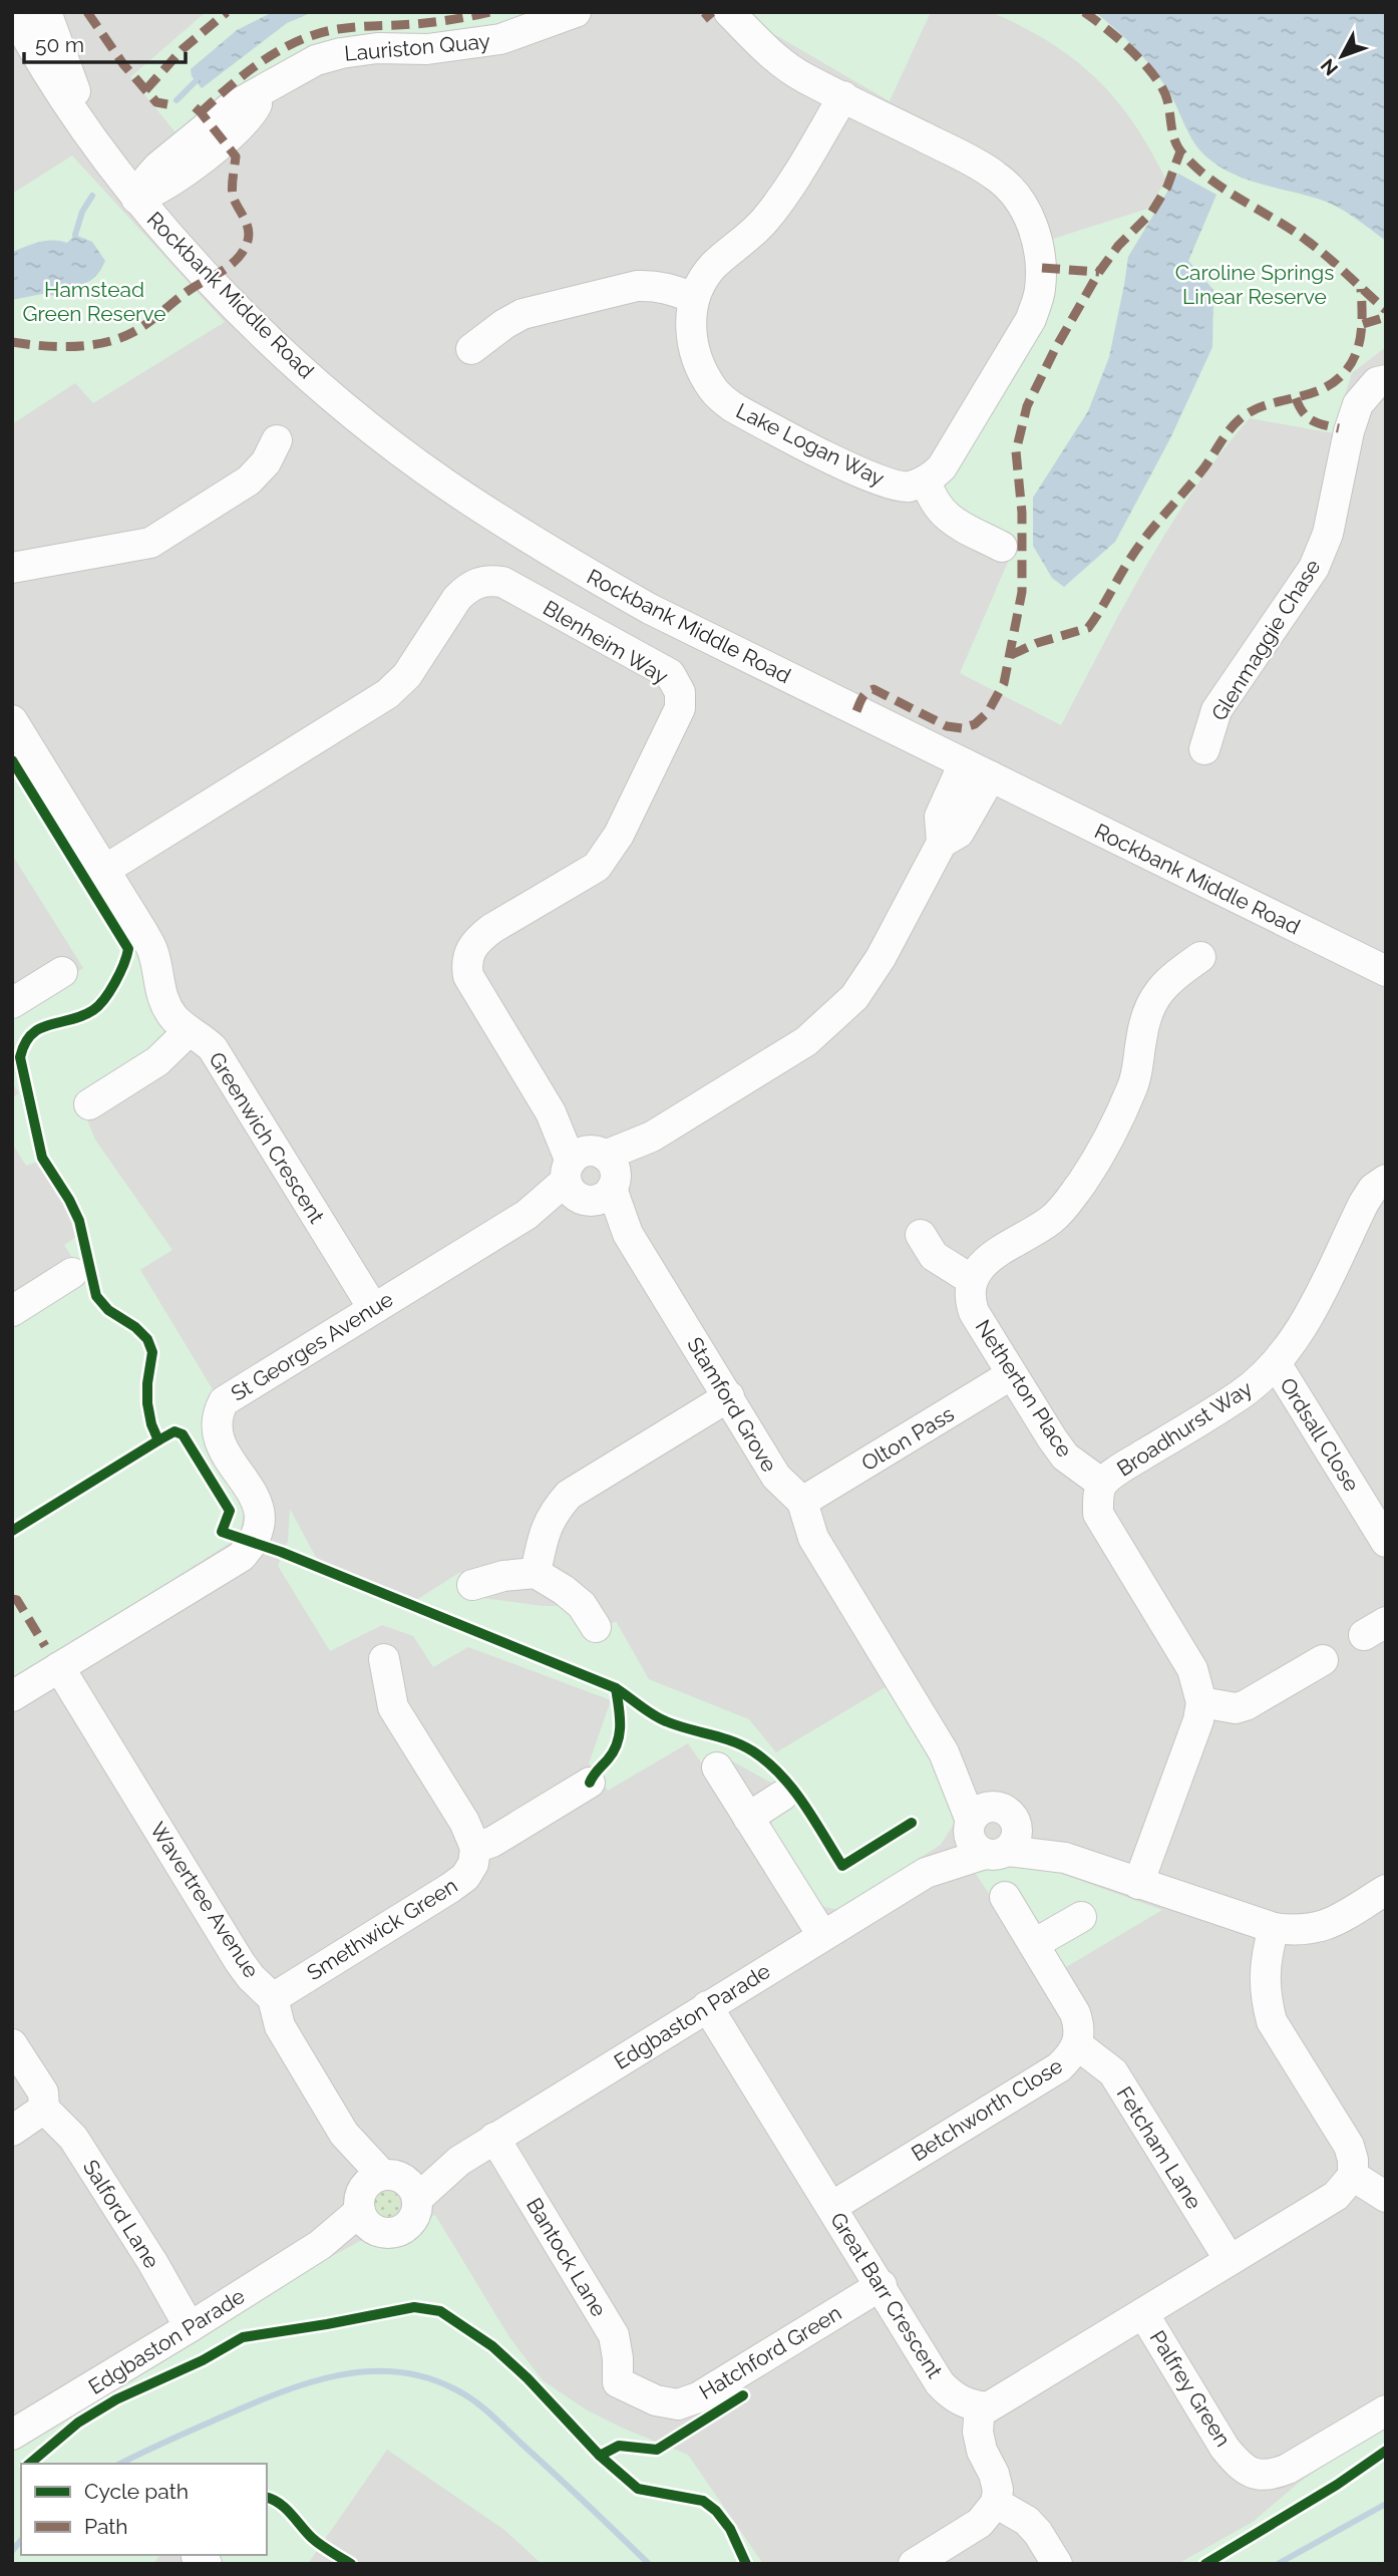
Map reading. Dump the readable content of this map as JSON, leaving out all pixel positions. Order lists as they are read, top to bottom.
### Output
{
  "streets": {
    "street": [
      "Lauriston Quay",
      "Rockbank Middle Road",
      "Lake Logan Way",
      "Glenmaggie Chase",
      "Blenheim Way",
      "Greenwich Crescent",
      "St Georges Avenue",
      "Netherton Place",
      "Stamford Grove",
      "Broadhurst Way",
      "Ordsall Close",
      "Olton Pass",
      "Wavertree Avenue",
      "Smethwick Green",
      "Edgbaston Parade",
      "Betchworth Close",
      "Fetcham Lane",
      "Salford Lane",
      "Bantock Lane",
      "Great Barr Crescent",
      "Hatchford Green",
      "Palfrey Green"
    ]
  },
  "crossings": [
    ["Lauriston Quay", "Rockbank Middle Road"],
    ["Rockbank Middle Road", "St Georges Avenue"],
    ["Blenheim Way", "Greenwich Crescent"],
    ["Blenheim Way", "St Georges Avenue"],
    ["Blenheim Way", "Stamford Grove"],
    ["Greenwich Crescent", "St Georges Avenue"],
    ["St Georges Avenue", "Stamford Grove"],
    ["St Georges Avenue", "Wavertree Avenue"],
    ["Netherton Place", "Broadhurst Way"],
    ["Netherton Place", "Olton Pass"],
    ["Stamford Grove", "Olton Pass"],
    ["Stamford Grove", "Edgbaston Parade"],
    ["Broadhurst Way", "Ordsall Close"],
    ["Wavertree Avenue", "Smethwick Green"],
    ["Wavertree Avenue", "Edgbaston Parade"],
    ["Edgbaston Parade", "Salford Lane"],
    ["Edgbaston Parade", "Bantock Lane"],
    ["Edgbaston Parade", "Great Barr Crescent"],
    ["Betchworth Close", "Fetcham Lane"],
    ["Betchworth Close", "Great Barr Crescent"],
    ["Bantock Lane", "Hatchford Green"],
    ["Great Barr Crescent", "Hatchford Green"]
  ],
  "parks": ["Caroline Springs Linear Reserve", "Hamstead Green Reserve"],
  "legend": ["Cycle path", "Path"],
  "scale_bar": "50 m",
  "north": "bottom left"
}
